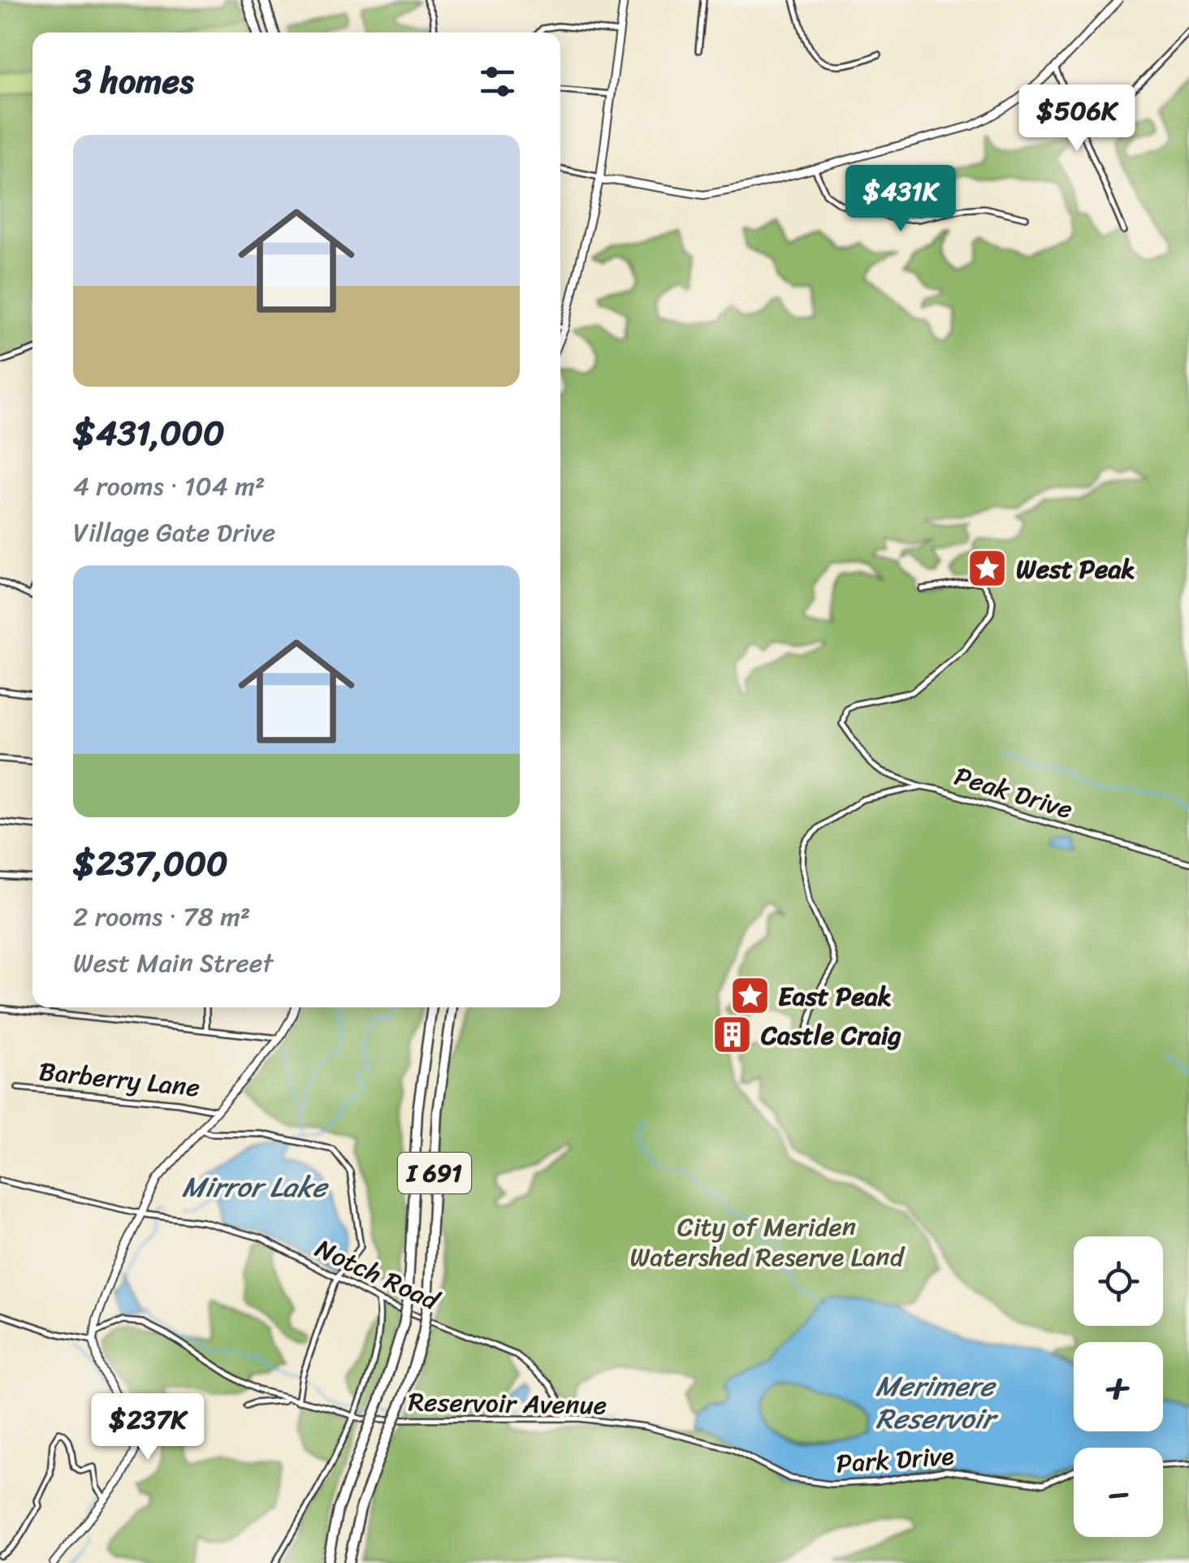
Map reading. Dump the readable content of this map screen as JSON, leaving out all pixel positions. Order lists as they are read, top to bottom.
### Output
{
  "streets": {
    "highway": ["I 691"],
    "street": [
      "Peak Drive",
      "Barberry Lane",
      "Notch Road",
      "Reservoir Avenue",
      "Park Drive"
    ]
  },
  "crossings": [
    ["Notch Road", "Reservoir Avenue"],
    ["Reservoir Avenue", "Park Drive"]
  ],
  "water": ["Mirror Lake", "Merimere Reservoir"],
  "parks": ["City of Meriden Watershed Reserve Land"],
  "places": {
    "place": ["West Peak", "East Peak"],
    "building": ["Castle Craig"]
  },
  "page": {
    "heading": "3 homes",
    "price": ["$506K", "$431K", "$237K"],
    "list": [
      {
        "name": "$431,000",
        "note": "4 rooms · 104 m² · Village Gate Drive"
      },
      {
        "name": "$237,000",
        "note": "2 rooms · 78 m² · West Main Street"
      }
    ],
    "map_buttons": ["+", "−"]
  }
}
